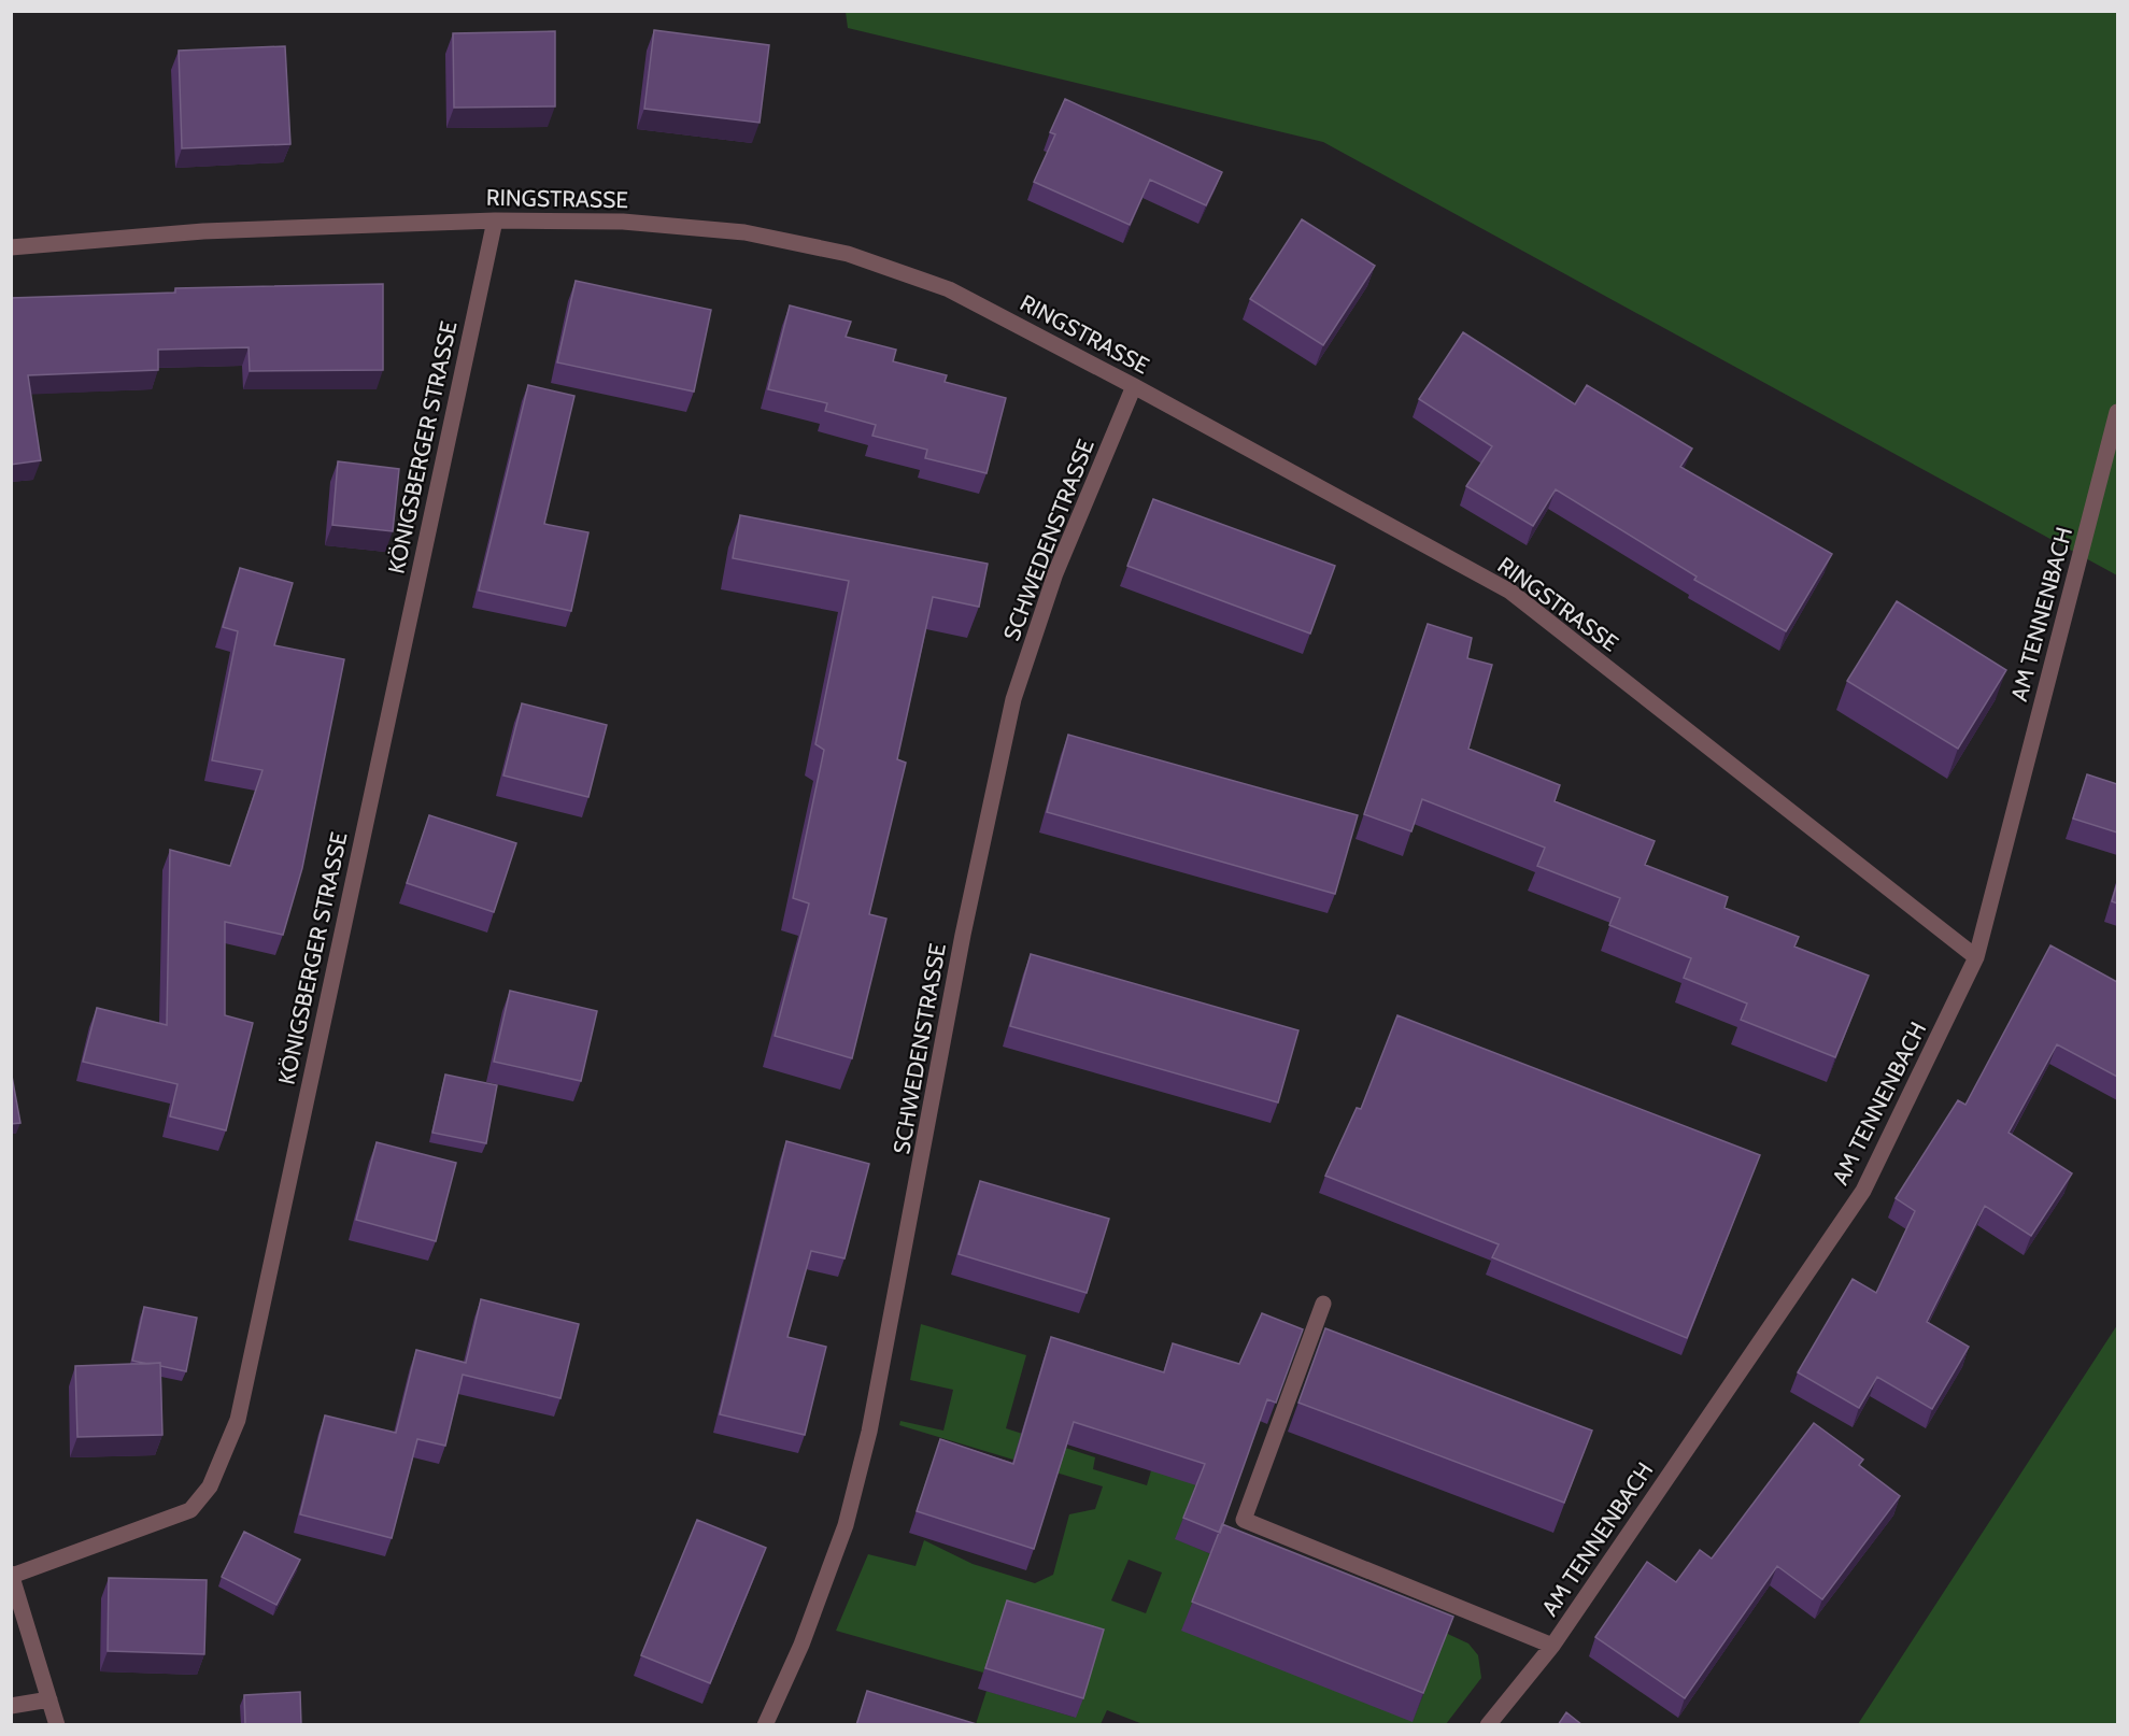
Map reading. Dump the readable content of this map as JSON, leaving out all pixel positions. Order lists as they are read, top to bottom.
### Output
{
  "streets": {
    "street": [
      "RINGSTRASSE",
      "KÖNIGSBERGER STRASSE",
      "SCHWEDENSTRASSE",
      "AM TENNENBACH"
    ]
  },
  "crossings": [
    ["RINGSTRASSE", "KÖNIGSBERGER STRASSE"],
    ["RINGSTRASSE", "SCHWEDENSTRASSE"],
    ["RINGSTRASSE", "AM TENNENBACH"]
  ]
}
